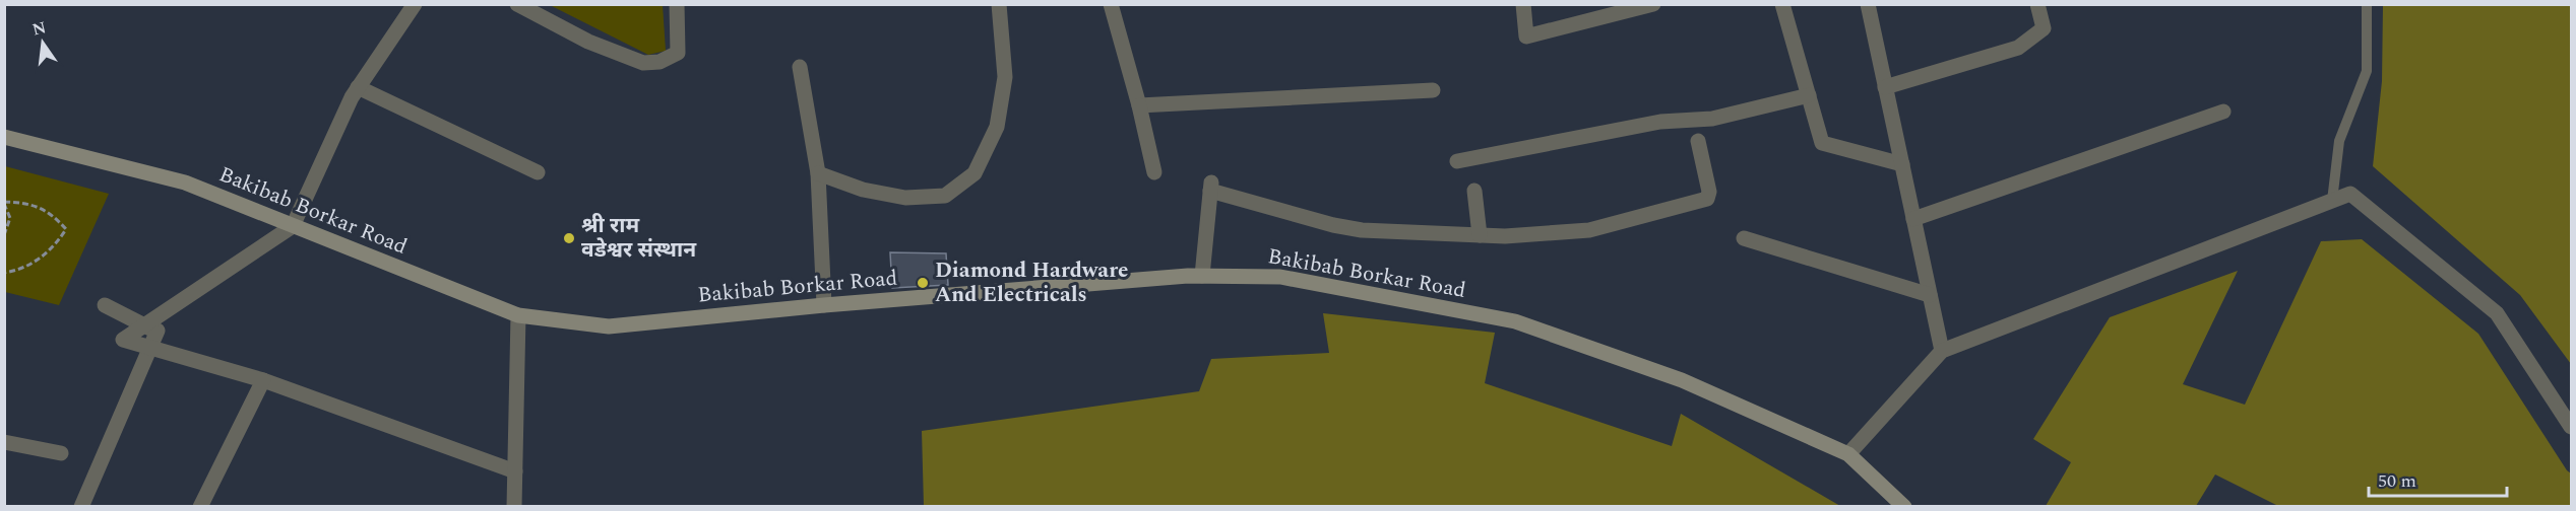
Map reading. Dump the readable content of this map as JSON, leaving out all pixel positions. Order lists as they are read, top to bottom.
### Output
{
  "streets": {
    "street": ["Bakibab Borkar Road"]
  },
  "places": ["श्री राम वडेश्वर संस्थान", "Diamond Hardware And Electricals"],
  "scale_bar": "50 m",
  "north": "top"
}
